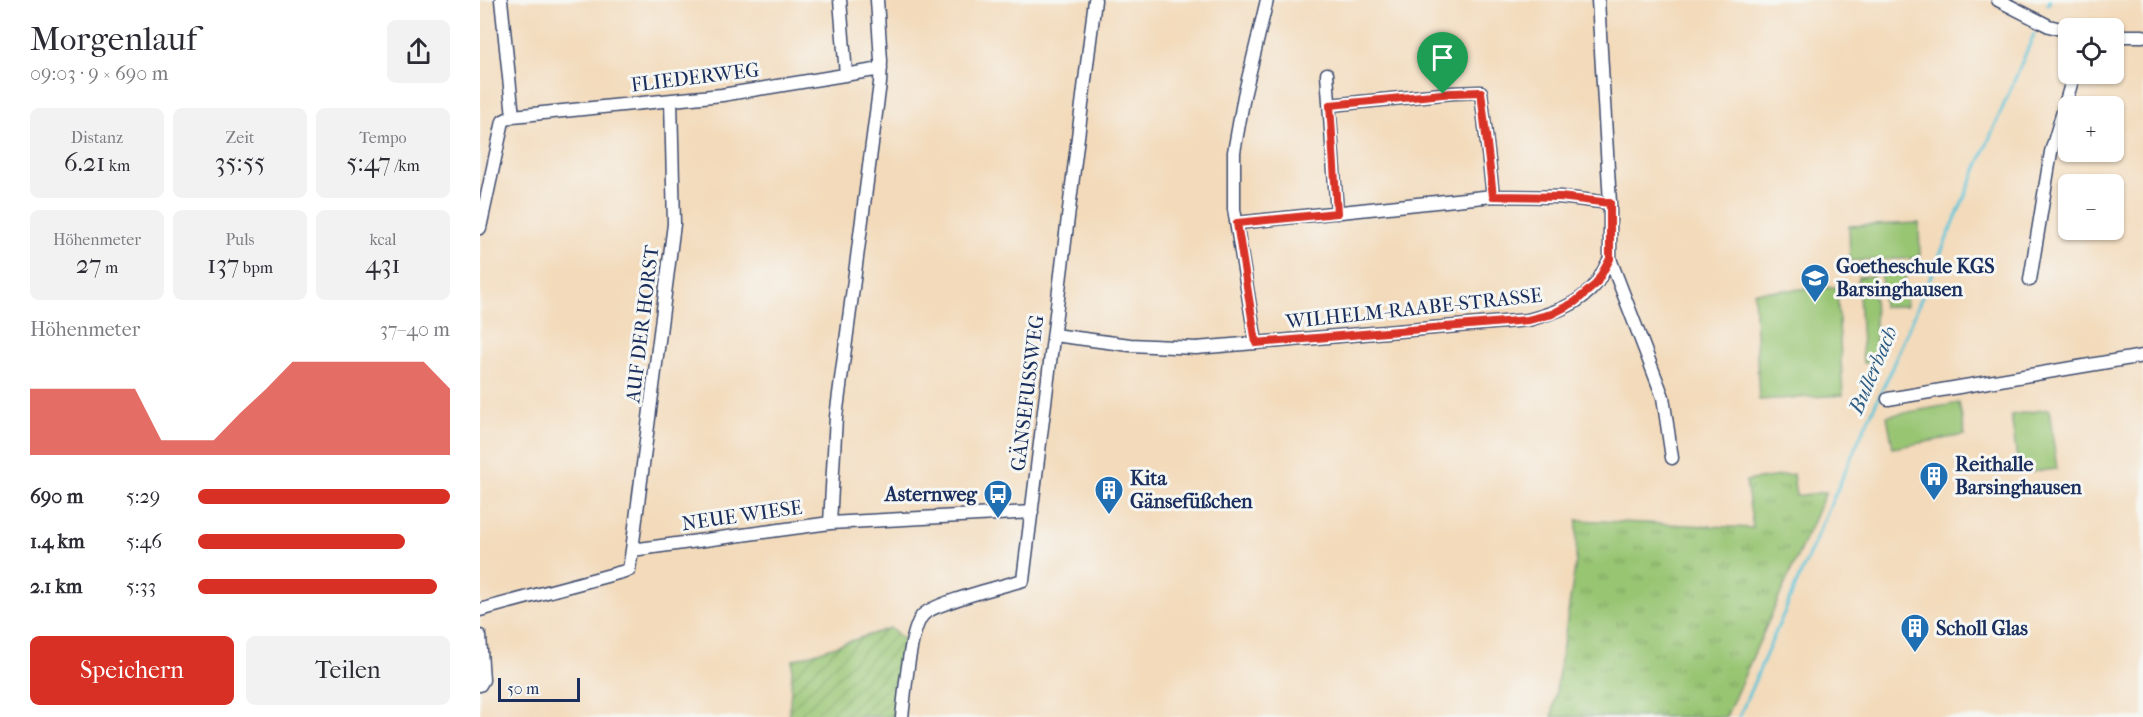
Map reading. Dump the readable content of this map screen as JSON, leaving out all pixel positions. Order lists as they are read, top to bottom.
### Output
{
  "streets": {
    "street": [
      "FLIEDERWEG",
      "WILHELM-RAABE-STRASSE",
      "AUF DER HORST",
      "GÄNSEFUSSWEG",
      "NEUE WIESE"
    ]
  },
  "crossings": [
    ["FLIEDERWEG", "AUF DER HORST"],
    ["WILHELM-RAABE-STRASSE", "GÄNSEFUSSWEG"],
    ["AUF DER HORST", "NEUE WIESE"],
    ["GÄNSEFUSSWEG", "NEUE WIESE"]
  ],
  "water": ["Bullerbach"],
  "places": {
    "school or university": ["Goetheschule KGS Barsinghausen"],
    "building": ["Reithalle Barsinghausen", "Kita Gänsefüßchen", "Scholl Glas"],
    "bus stop": ["Asternweg"]
  },
  "scale_bar": "50 m",
  "page": {
    "heading": ["Morgenlauf", "09:03 · 9 × 690 m"],
    "map_buttons": ["+", "−"],
    "stats": [
      ["Distanz", "6.21 km"],
      ["Zeit", "35:55"],
      ["Tempo", "5:47 /km"],
      ["Höhenmeter", "27 m"],
      ["Puls", "137 bpm"],
      ["kcal", "431"]
    ],
    "chart": ["Höhenmeter", "37–40 m"],
    "list": [
      {
        "name": "690 m",
        "note": "5:29"
      },
      {
        "name": "1.4 km",
        "note": "5:46"
      },
      {
        "name": "2.1 km",
        "note": "5:33"
      }
    ],
    "buttons": ["Speichern", "Teilen"],
    "scale": "50 m"
  }
}
